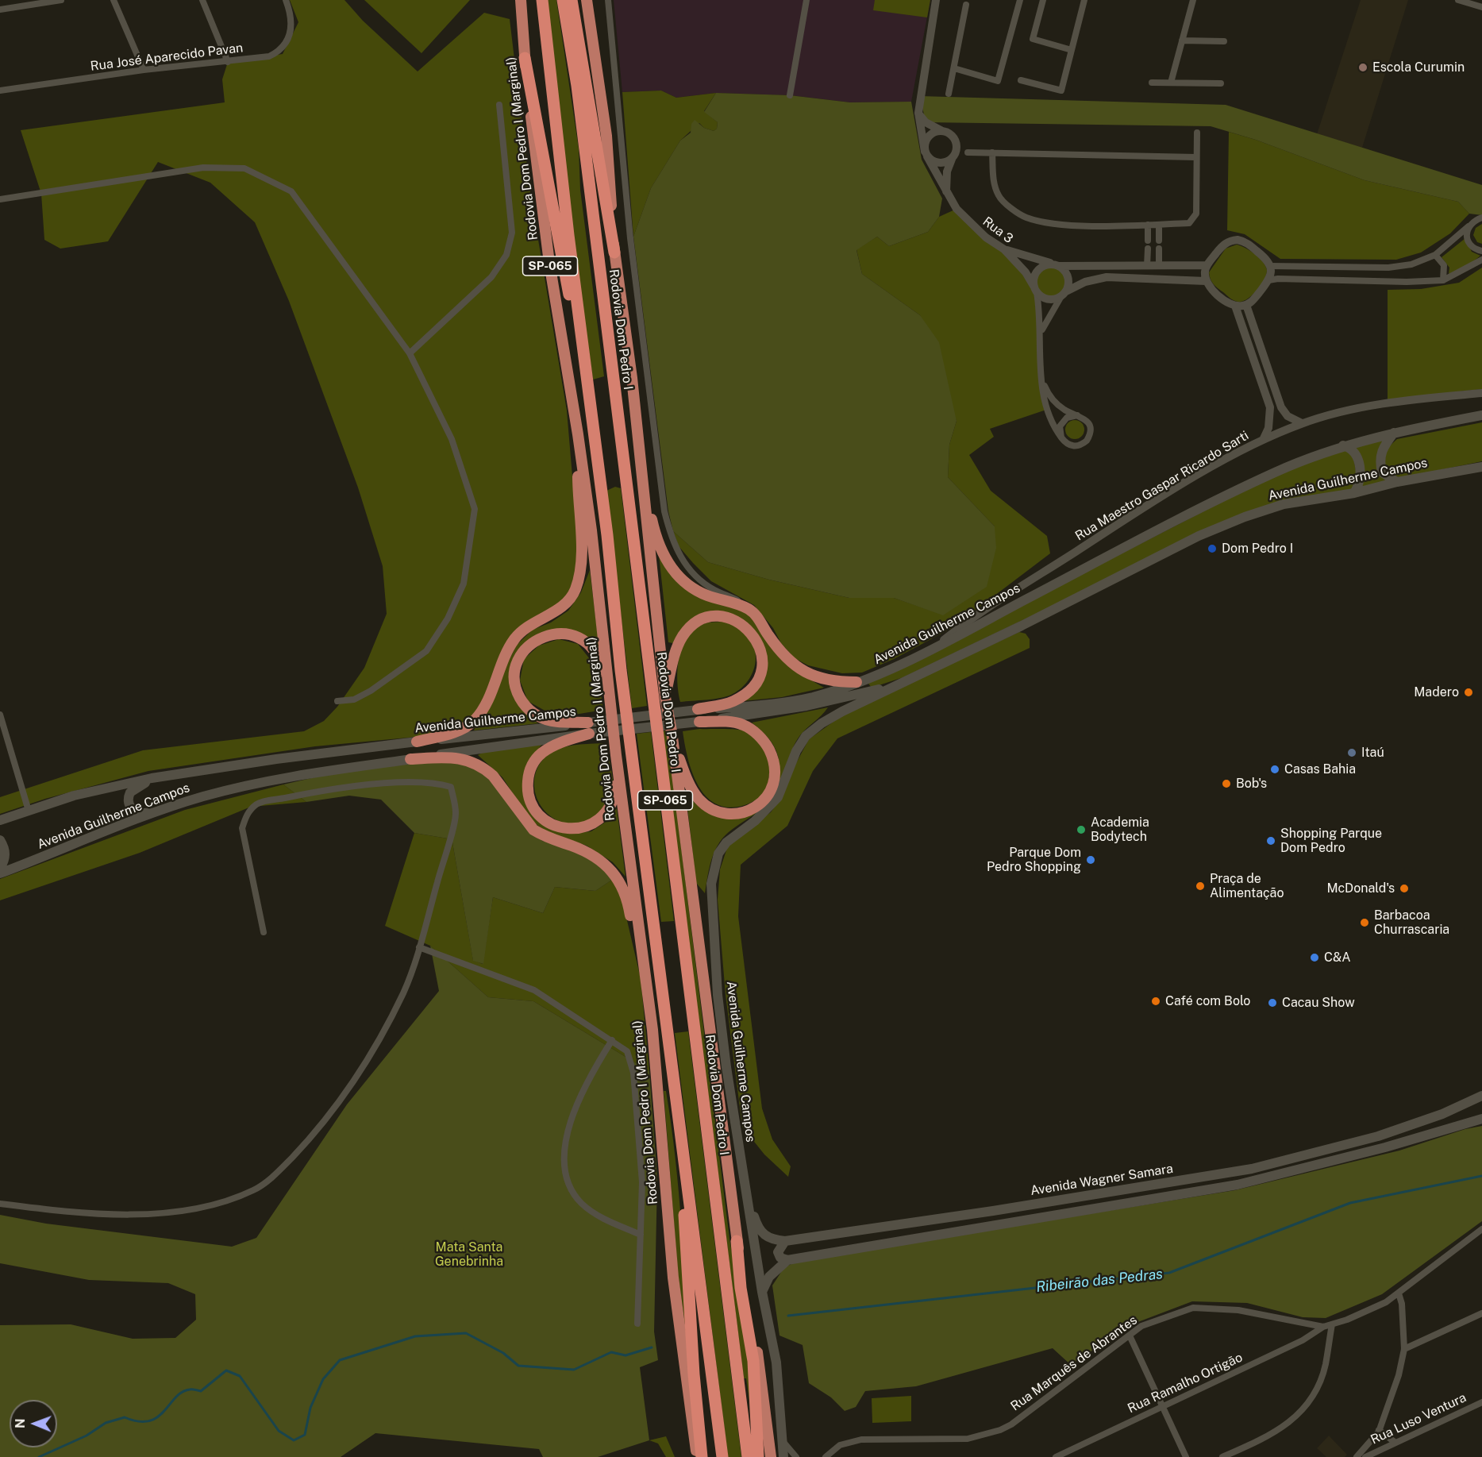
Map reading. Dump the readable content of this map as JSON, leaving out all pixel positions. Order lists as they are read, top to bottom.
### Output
{
  "streets": {
    "highway": ["Rodovia Dom Pedro I (Marginal)", "SP-065", "Rodovia Dom Pedro I"],
    "main road": ["Avenida Guilherme Campos", "Avenida Wagner Samara"],
    "street": [
      "Rua José Aparecido Pavan",
      "Rua 3",
      "Rua Maestro Gaspar Ricardo Sarti",
      "Rua Marquês de Abrantes",
      "Rua Ramalho Ortigão",
      "Rua Luso Ventura"
    ]
  },
  "crossings": [
    ["Avenida Guilherme Campos", "Rua Maestro Gaspar Ricardo Sarti"],
    ["Avenida Guilherme Campos", "Avenida Wagner Samara"],
    ["Rua Marquês de Abrantes", "Rua Ramalho Ortigão"]
  ],
  "water": ["Ribeirão das Pedras"],
  "parks": ["Mata Santa Genebrinha"],
  "places": [
    "Escola Curumin",
    "Dom Pedro I",
    "Madero",
    "Itaú",
    "Casas Bahia",
    "Bob's",
    "Academia Bodytech",
    "Shopping Parque Dom Pedro",
    "Parque Dom Pedro Shopping",
    "Praça de Alimentação",
    "McDonald's",
    "Barbacoa Churrascaria",
    "C&A",
    "Café com Bolo",
    "Cacau Show"
  ],
  "north": "left"
}
